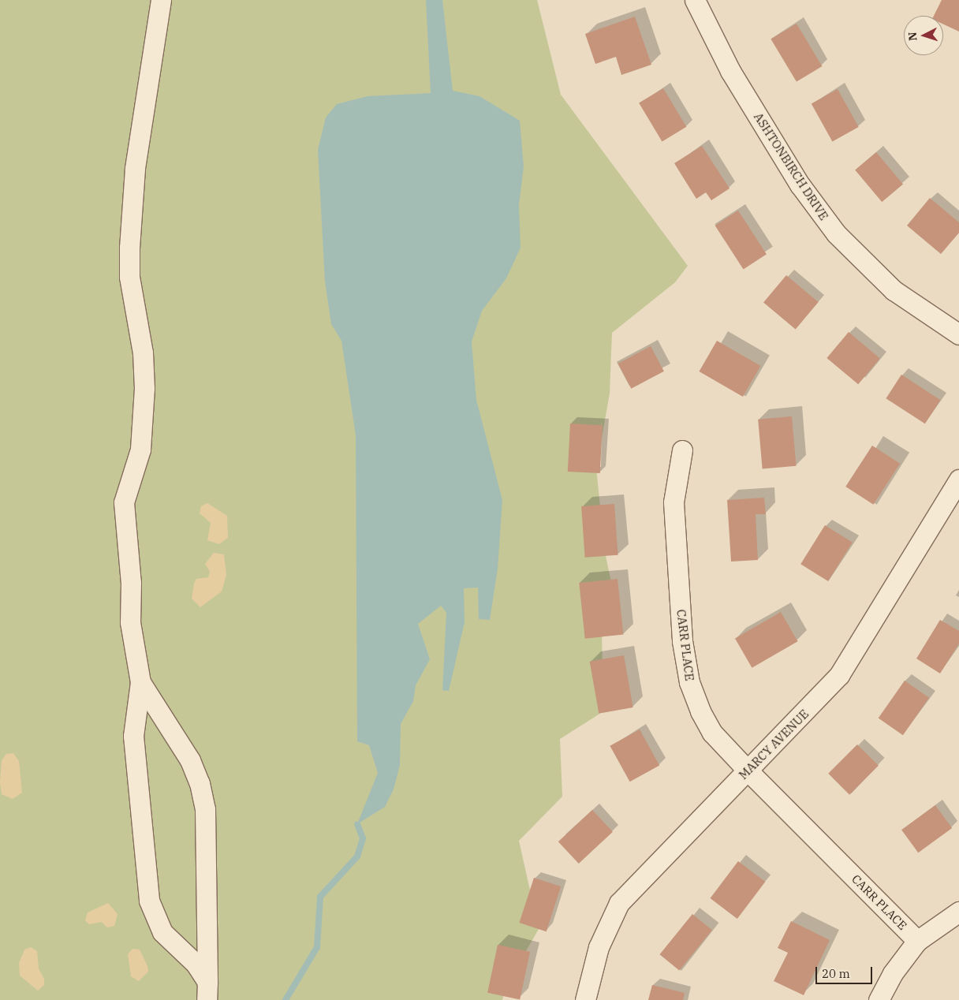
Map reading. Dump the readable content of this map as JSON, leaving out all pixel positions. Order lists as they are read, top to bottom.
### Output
{
  "streets": {
    "street": ["ASHTONBIRCH DRIVE", "CARR PLACE", "MARCY AVENUE"]
  },
  "crossings": [
    ["CARR PLACE", "MARCY AVENUE"]
  ],
  "scale_bar": "20 m",
  "north": "left"
}
